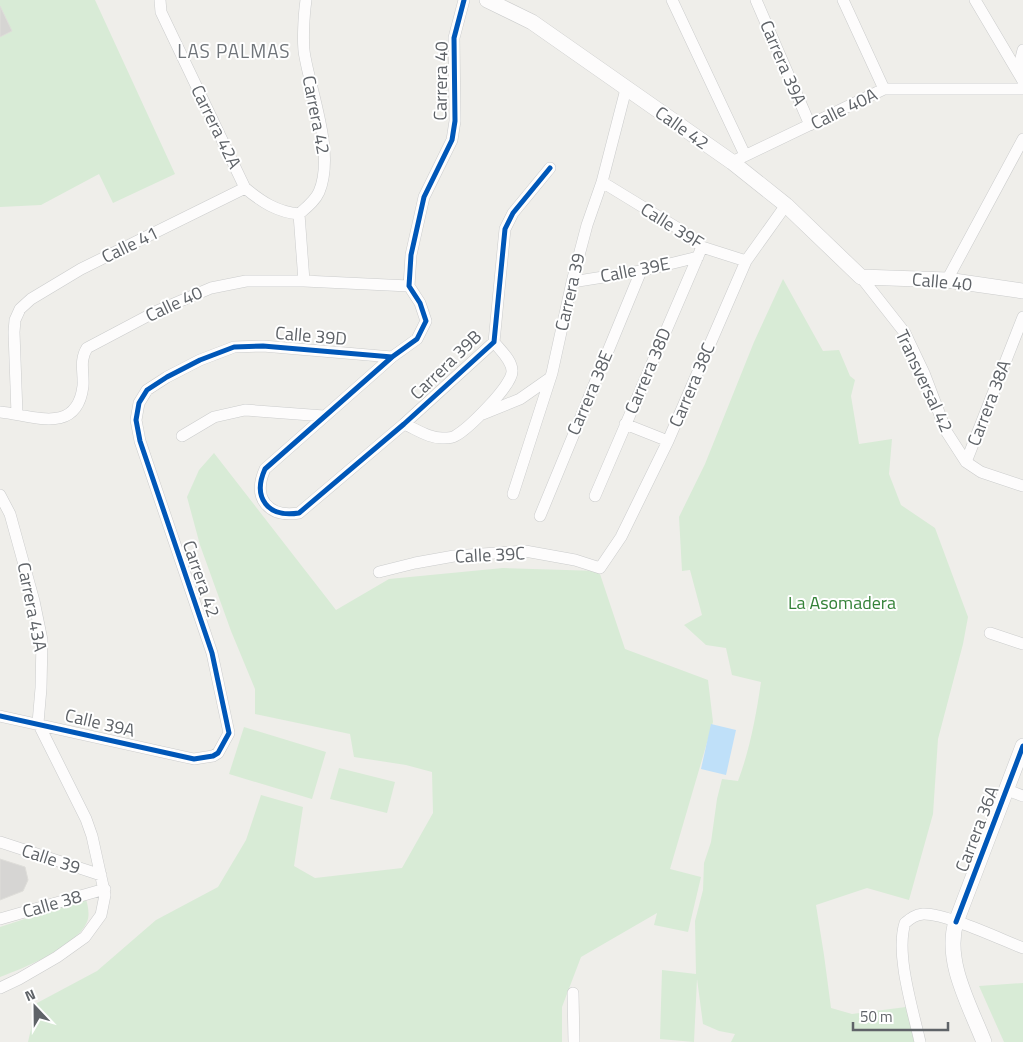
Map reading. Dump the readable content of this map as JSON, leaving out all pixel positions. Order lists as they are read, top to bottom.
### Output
{
  "streets": {
    "street": [
      "Carrera 39A",
      "Carrera 40",
      "Calle 40A",
      "Carrera 42",
      "Carrera 42A",
      "Calle 42",
      "Calle 39F",
      "Calle 41",
      "Calle 39E",
      "Calle 40",
      "Carrera 39",
      "Calle 39D",
      "Carrera 39B",
      "Carrera 38D",
      "Transversal 42",
      "Carrera 38C",
      "Carrera 38E",
      "Carrera 38A",
      "Calle 39C",
      "Carrera 43A",
      "Calle 39A",
      "Carrera 36A",
      "Calle 39",
      "Calle 38"
    ]
  },
  "crossings": [
    ["Carrera 39A", "Calle 40A"],
    ["Carrera 40", "Calle 40"],
    ["Carrera 40", "Calle 39D"],
    ["Carrera 40", "Carrera 39B"],
    ["Calle 40A", "Calle 42"],
    ["Carrera 42", "Carrera 42A"],
    ["Carrera 42", "Calle 39D"],
    ["Carrera 42", "Calle 39A"],
    ["Carrera 42A", "Calle 41"],
    ["Calle 42", "Calle 40"],
    ["Calle 42", "Carrera 39"],
    ["Calle 42", "Transversal 42"],
    ["Calle 42", "Carrera 38C"],
    ["Calle 39F", "Calle 39E"],
    ["Calle 39F", "Carrera 39"],
    ["Calle 39F", "Carrera 38D"],
    ["Calle 39F", "Carrera 38C"],
    ["Calle 41", "Calle 40"],
    ["Calle 39E", "Carrera 39"],
    ["Calle 39E", "Carrera 38D"],
    ["Calle 39E", "Carrera 38E"],
    ["Calle 40", "Transversal 42"],
    ["Transversal 42", "Carrera 38A"],
    ["Carrera 38C", "Calle 39C"],
    ["Carrera 43A", "Calle 39A"]
  ],
  "districts": ["LAS PALMAS"],
  "parks": ["La Asomadera"],
  "scale_bar": "50 m",
  "north": "top"
}
